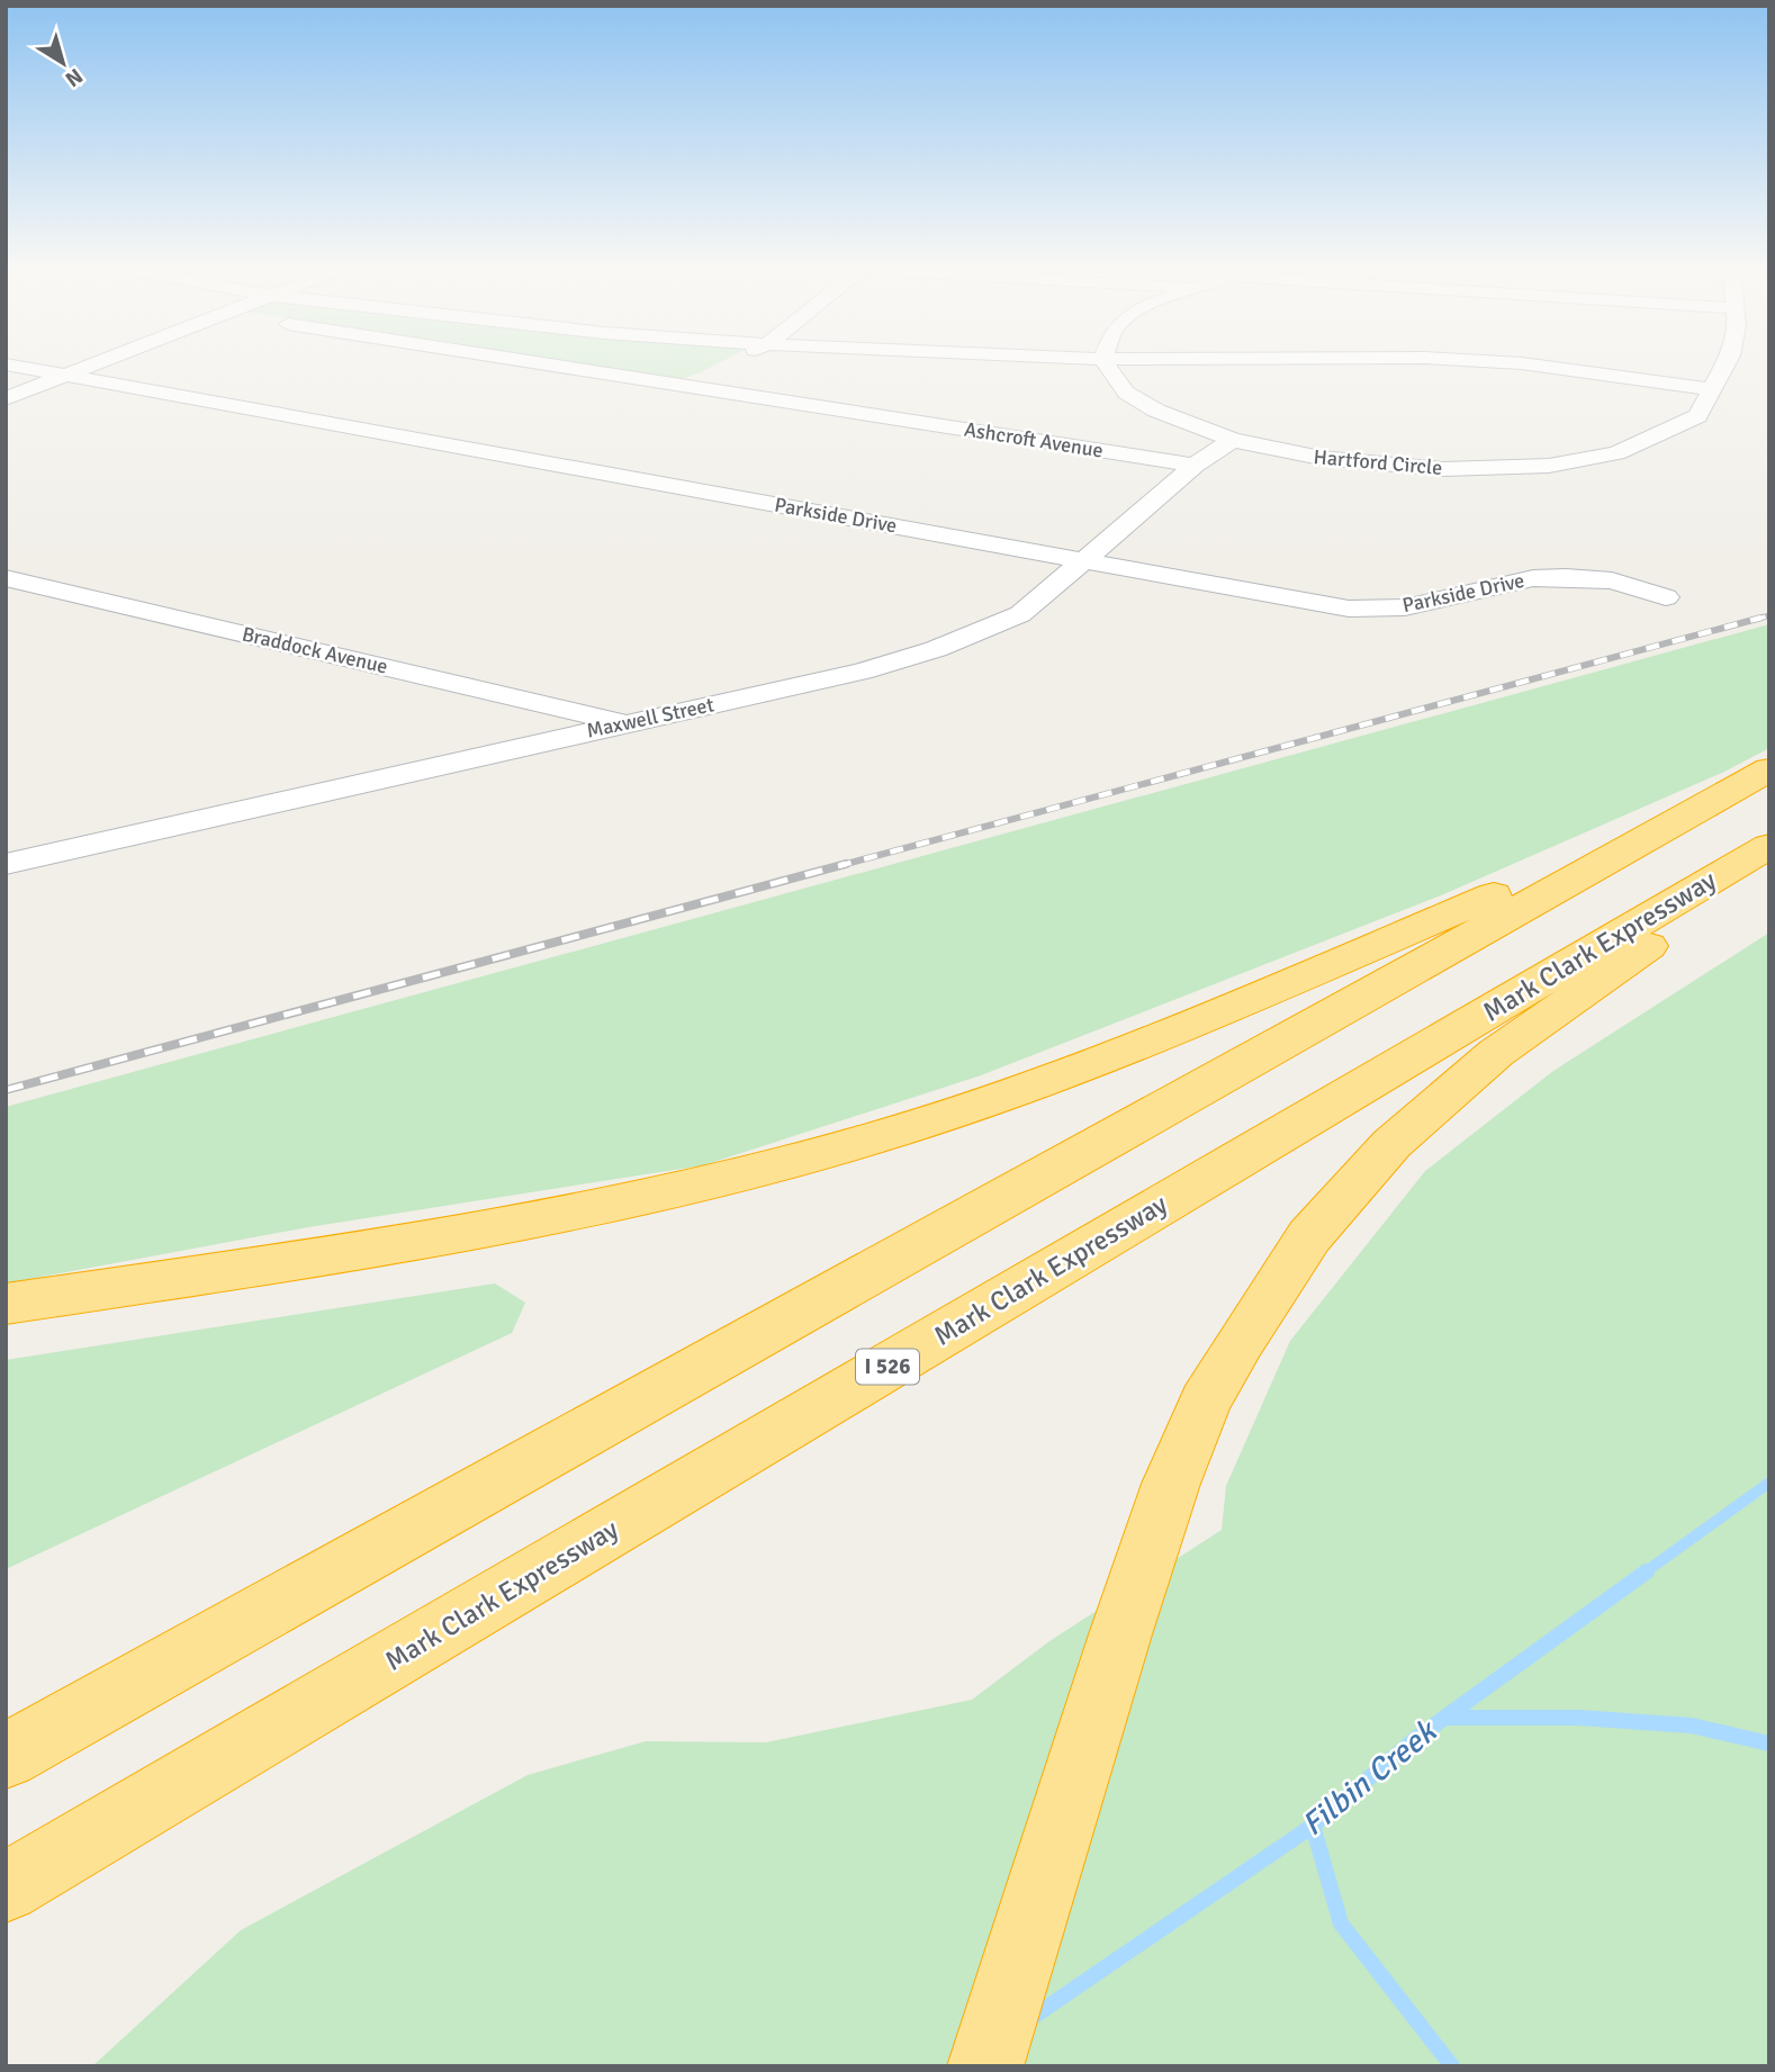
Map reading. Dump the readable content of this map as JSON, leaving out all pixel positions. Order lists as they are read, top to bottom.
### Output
{
  "streets": {
    "highway": ["Mark Clark Expressway", "I 526"],
    "street": [
      "Ashcroft Avenue",
      "Hartford Circle",
      "Parkside Drive",
      "Braddock Avenue",
      "Maxwell Street"
    ]
  },
  "crossings": [
    ["Ashcroft Avenue", "Maxwell Street"],
    ["Hartford Circle", "Maxwell Street"],
    ["Parkside Drive", "Maxwell Street"],
    ["Braddock Avenue", "Maxwell Street"]
  ],
  "water": ["Filbin Creek"],
  "north": "bottom right"
}
